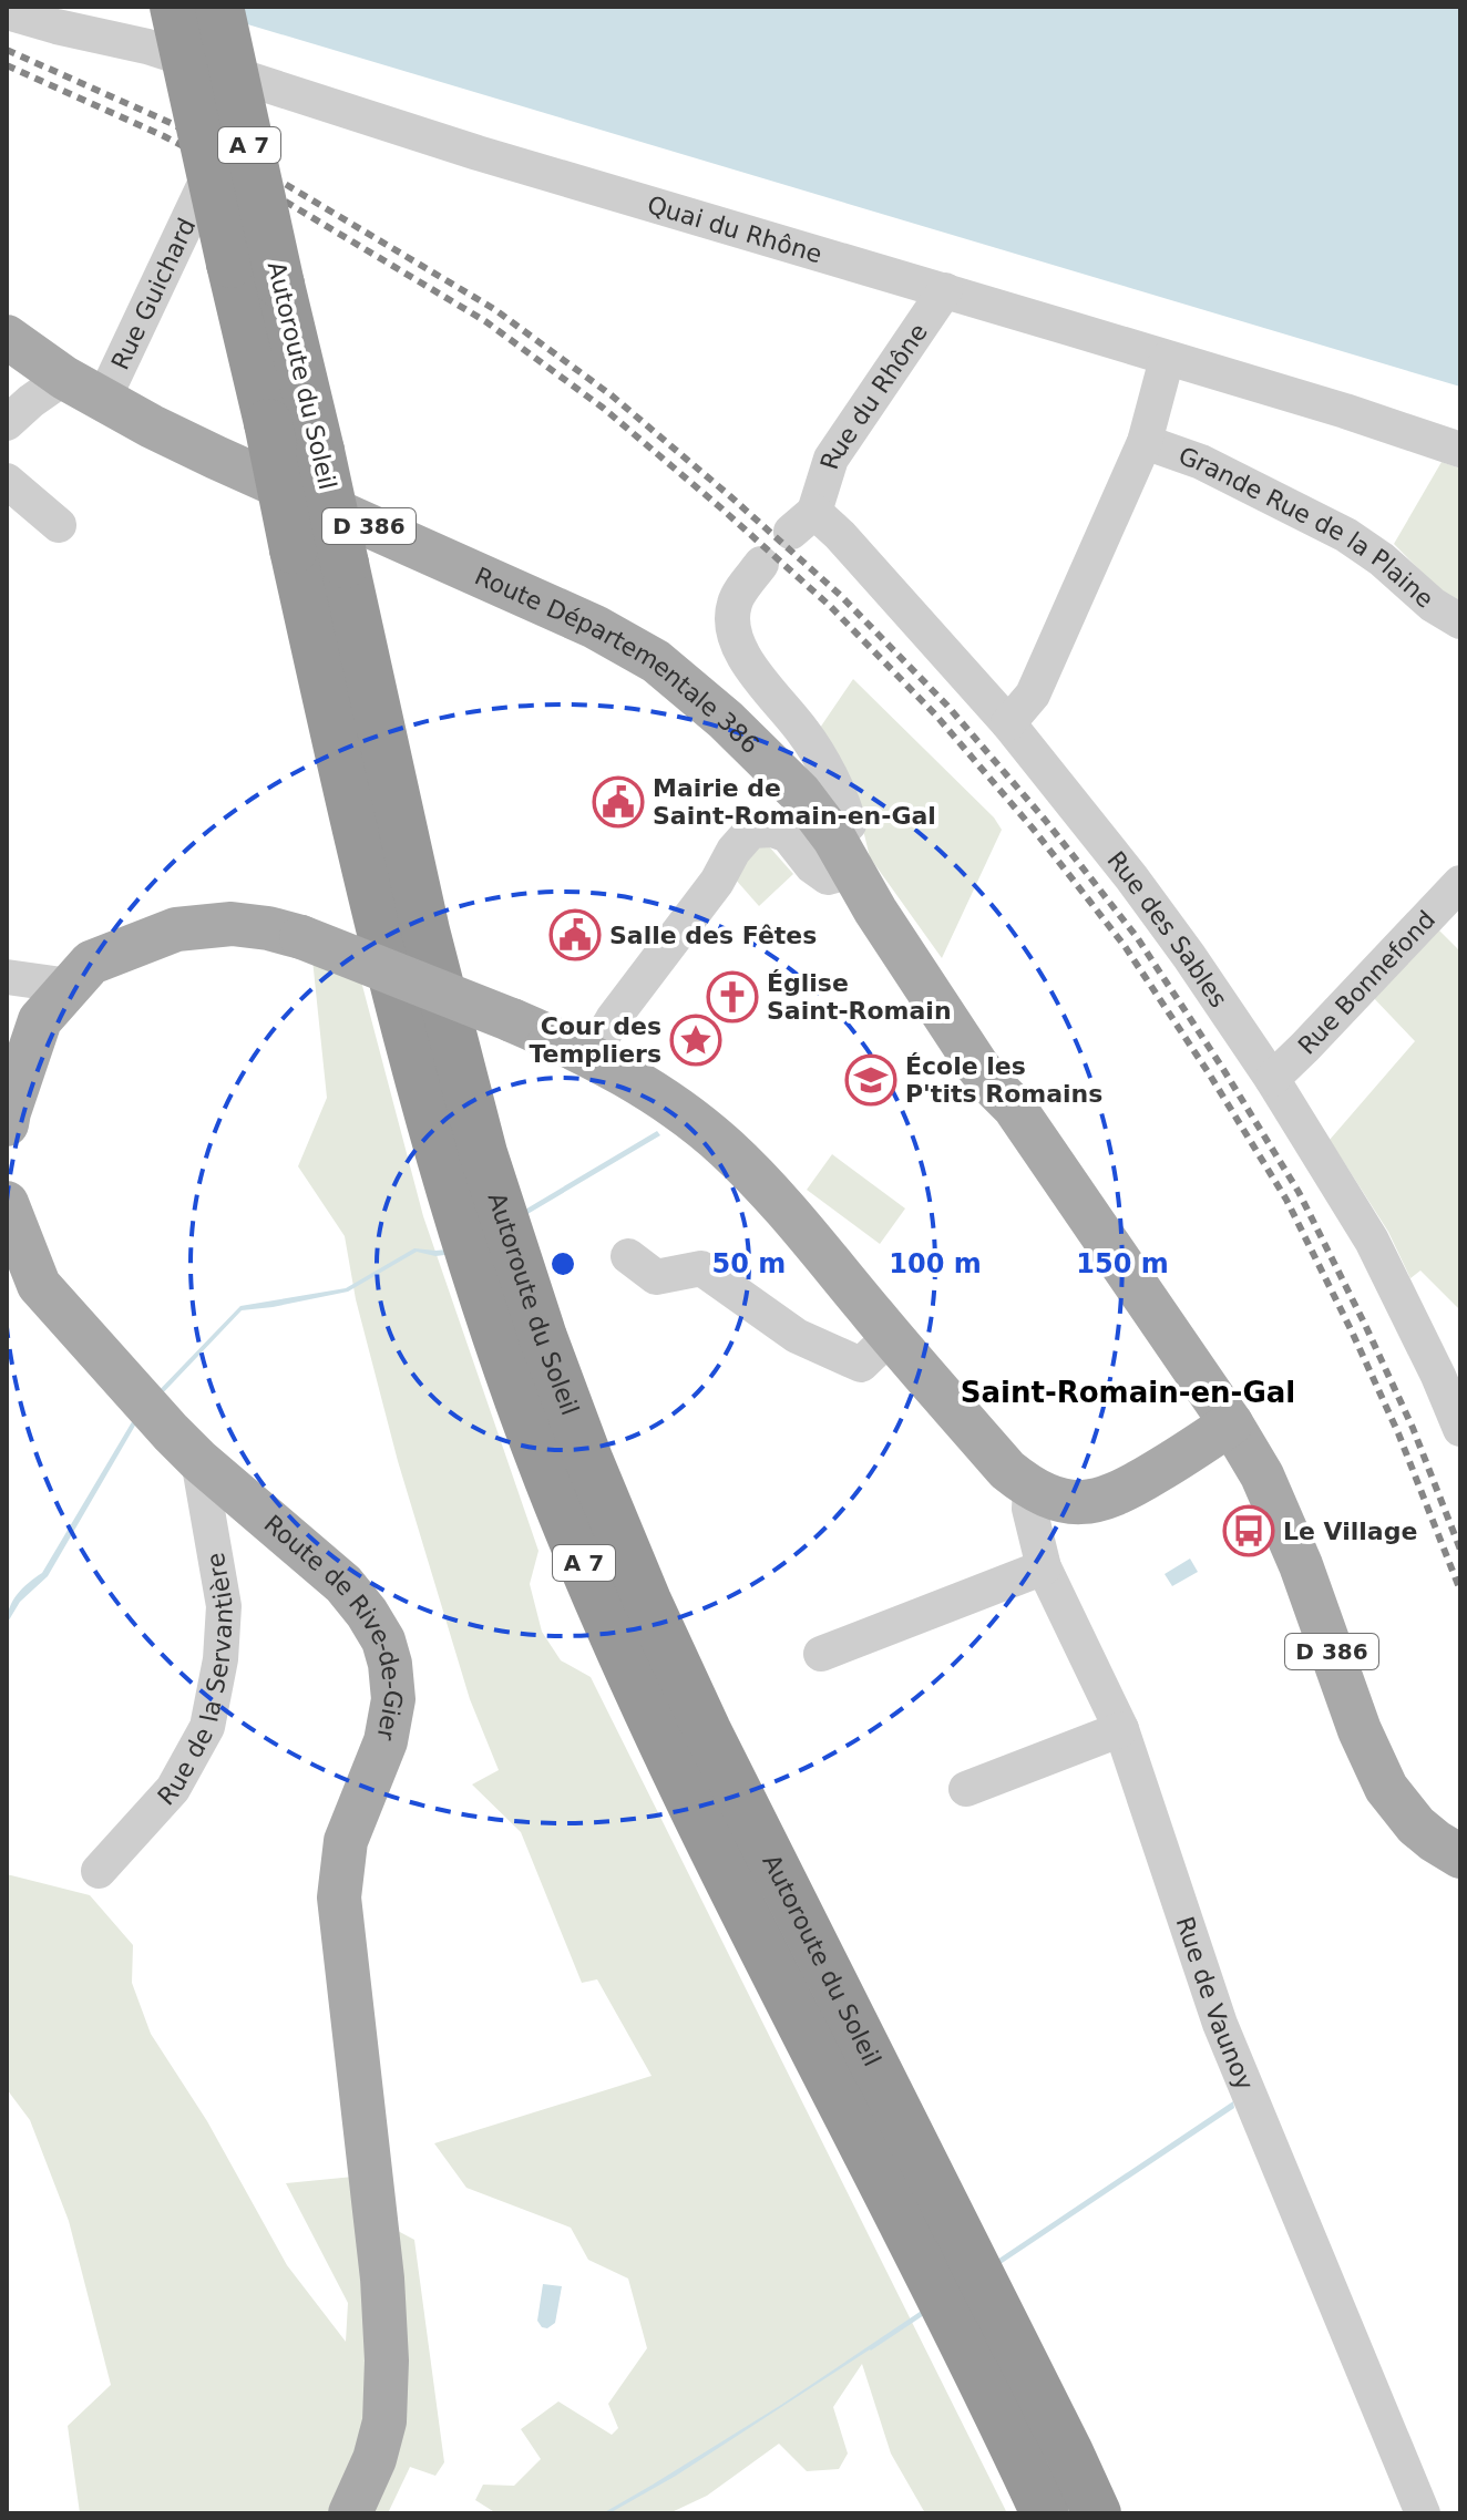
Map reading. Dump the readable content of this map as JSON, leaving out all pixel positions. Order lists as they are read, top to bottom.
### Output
{
  "streets": {
    "highway": ["A 7", "Autoroute du Soleil"],
    "main road": ["D 386", "Route Départementale 386", "Route de Rive-de-Gier"],
    "street": [
      "Quai du Rhône",
      "Rue Guichard",
      "Rue du Rhône",
      "Grande Rue de la Plaine",
      "Rue des Sables",
      "Rue Bonnefond",
      "Rue de la Servantière",
      "Rue de Vaunoy"
    ]
  },
  "crossings": [
    ["Quai du Rhône", "Rue du Rhône"],
    ["Quai du Rhône", "Grande Rue de la Plaine"],
    ["Rue Guichard", "Route Départementale 386"],
    ["Rue du Rhône", "Rue des Sables"],
    ["Grande Rue de la Plaine", "Rue des Sables"],
    ["Rue des Sables", "Rue Bonnefond"],
    ["Route de Rive-de-Gier", "Rue de la Servantière"]
  ],
  "districts": ["Saint-Romain-en-Gal"],
  "places": {
    "public building": ["Mairie de Saint-Romain-en-Gal", "Salle des Fêtes"],
    "church": ["Église Saint-Romain"],
    "place": ["Cour des Templiers"],
    "school or university": ["École les P'tits Romains"],
    "bus stop": ["Le Village"]
  },
  "rings": ["50 m", "100 m", "150 m"]
}
